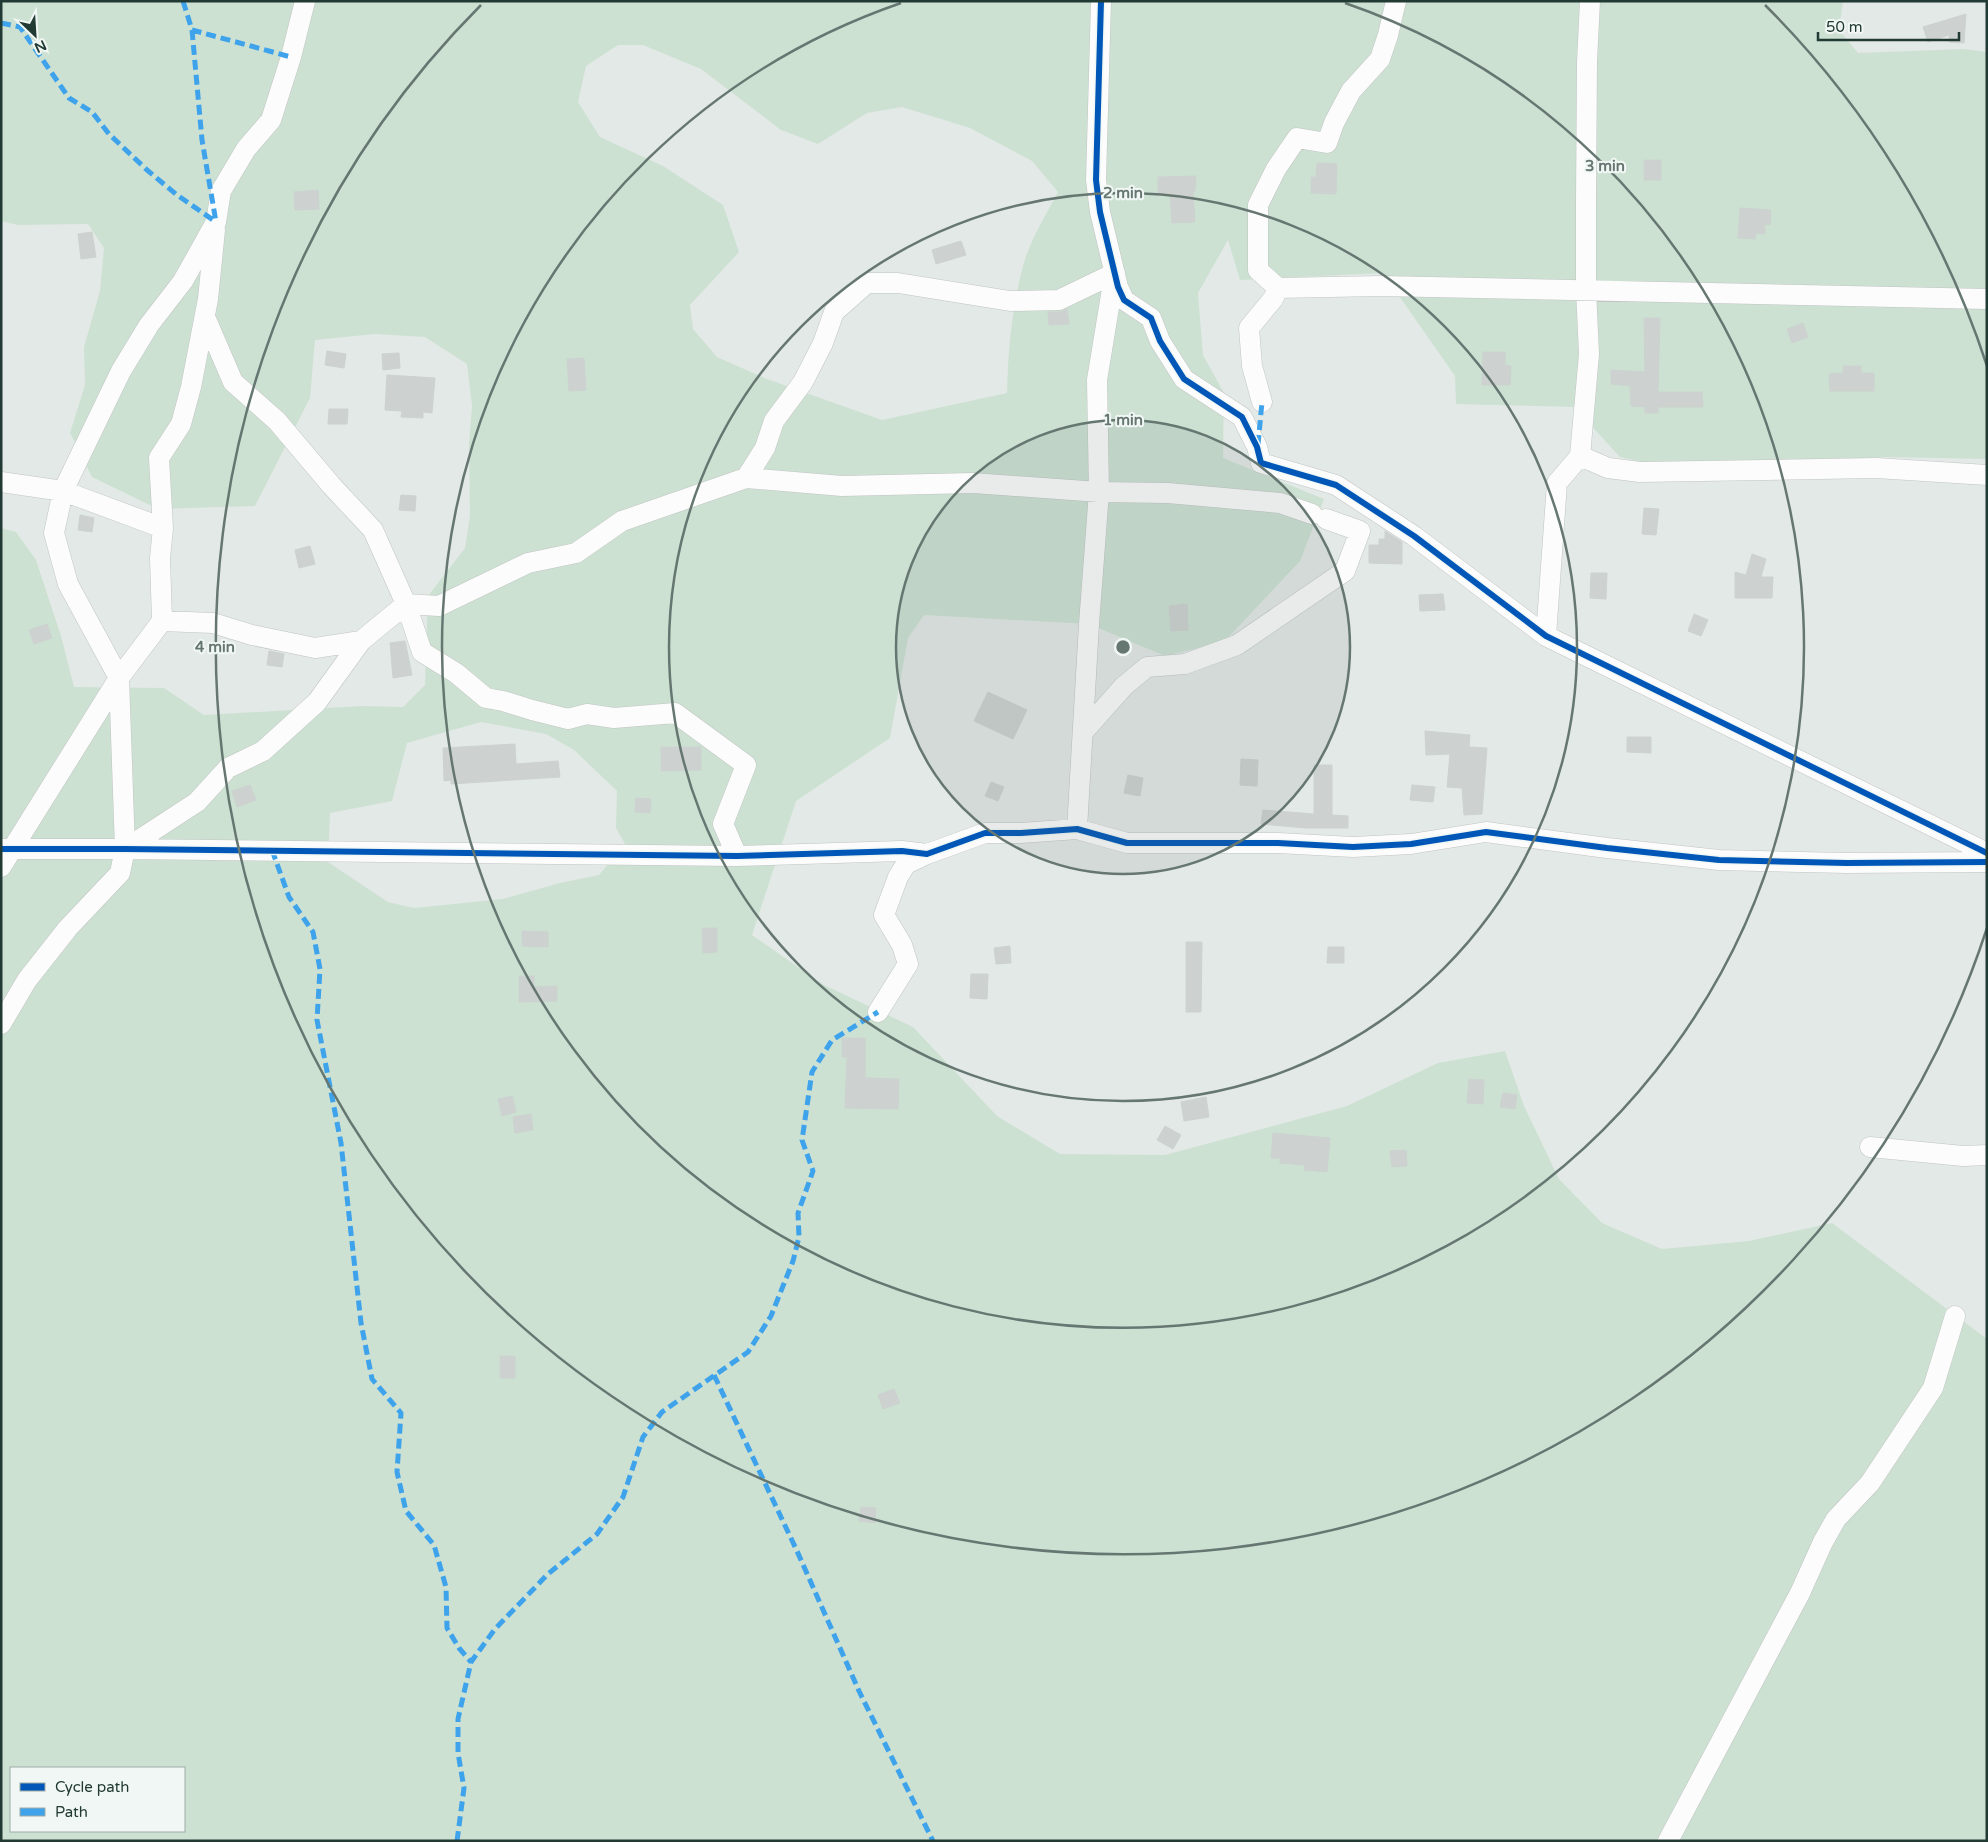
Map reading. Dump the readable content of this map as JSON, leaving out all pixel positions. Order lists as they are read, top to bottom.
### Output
{
  "legend": ["Cycle path", "Path"],
  "scale_bar": "50 m",
  "north": "bottom right",
  "rings": [
    "3 min",
    "2 min",
    "1 min",
    "4 min"
  ]
}
